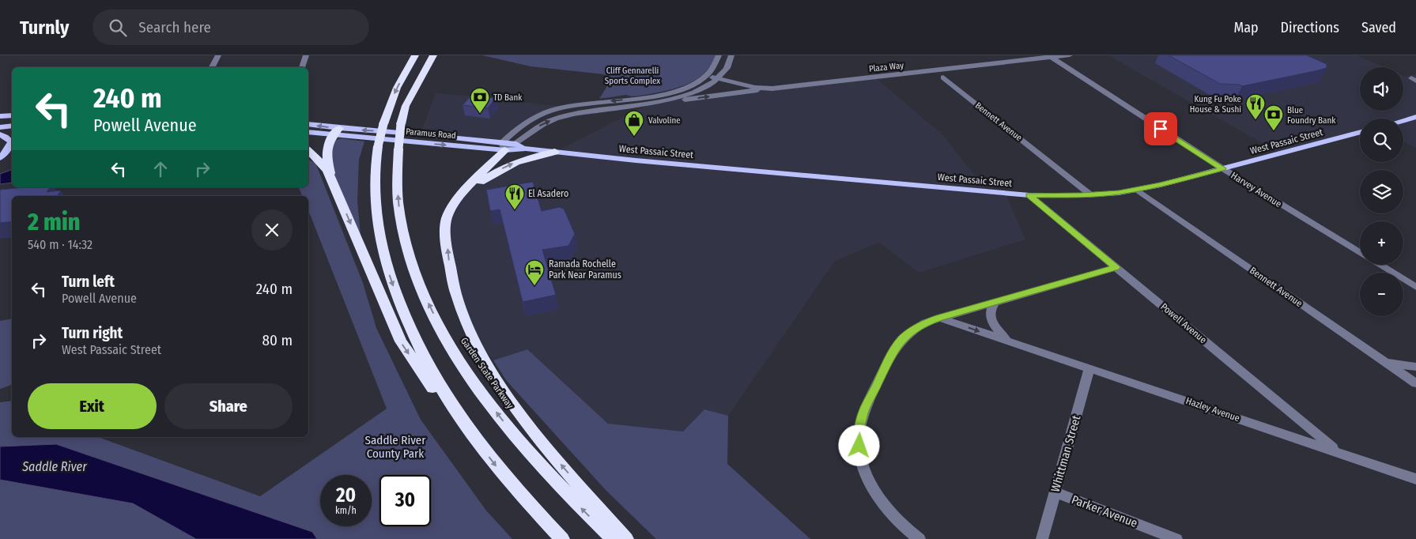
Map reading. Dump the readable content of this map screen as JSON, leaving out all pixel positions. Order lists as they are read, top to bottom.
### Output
{
  "streets": {
    "highway": ["Garden State Parkway"],
    "main road": ["Paramus Road", "West Passaic Street"],
    "street": [
      "Plaza Way",
      "Bennett Avenue",
      "Harvey Avenue",
      "Powell Avenue",
      "Hazley Avenue",
      "Whittman Street",
      "Parker Avenue"
    ]
  },
  "crossings": [
    ["Plaza Way", "Harvey Avenue"],
    ["Bennett Avenue", "West Passaic Street"],
    ["Paramus Road", "West Passaic Street"],
    ["West Passaic Street", "Harvey Avenue"],
    ["West Passaic Street", "Powell Avenue"],
    ["Powell Avenue", "Hazley Avenue"],
    ["Hazley Avenue", "Whittman Street"],
    ["Whittman Street", "Parker Avenue"]
  ],
  "water": ["Saddle River"],
  "parks": ["Cliff Gennarelli Sports Complex", "Saddle River County Park"],
  "places": {
    "bank": ["TD Bank", "Blue Foundry Bank"],
    "restaurant": ["Kung Fu Poke House & Sushi", "El Asadero"],
    "shop": ["Valvoline"],
    "hotel": ["Ramada Rochelle Park Near Paramus"]
  },
  "page": {
    "header": "Turnly",
    "search": "Search here",
    "nav": ["Map", "Directions", "Saved"],
    "map_buttons": ["+", "−"],
    "turn": ["240 m", "Powell Avenue"],
    "heading": ["2 min", "540 m · 14:32"],
    "list": [
      {
        "name": "Turn left",
        "note": "Powell Avenue",
        "value": "240 m"
      },
      {
        "name": "Turn right",
        "note": "West Passaic Street",
        "value": "80 m"
      }
    ],
    "buttons": ["Exit", "Share"],
    "speed": "20 km/h",
    "limit": "30"
  }
}
